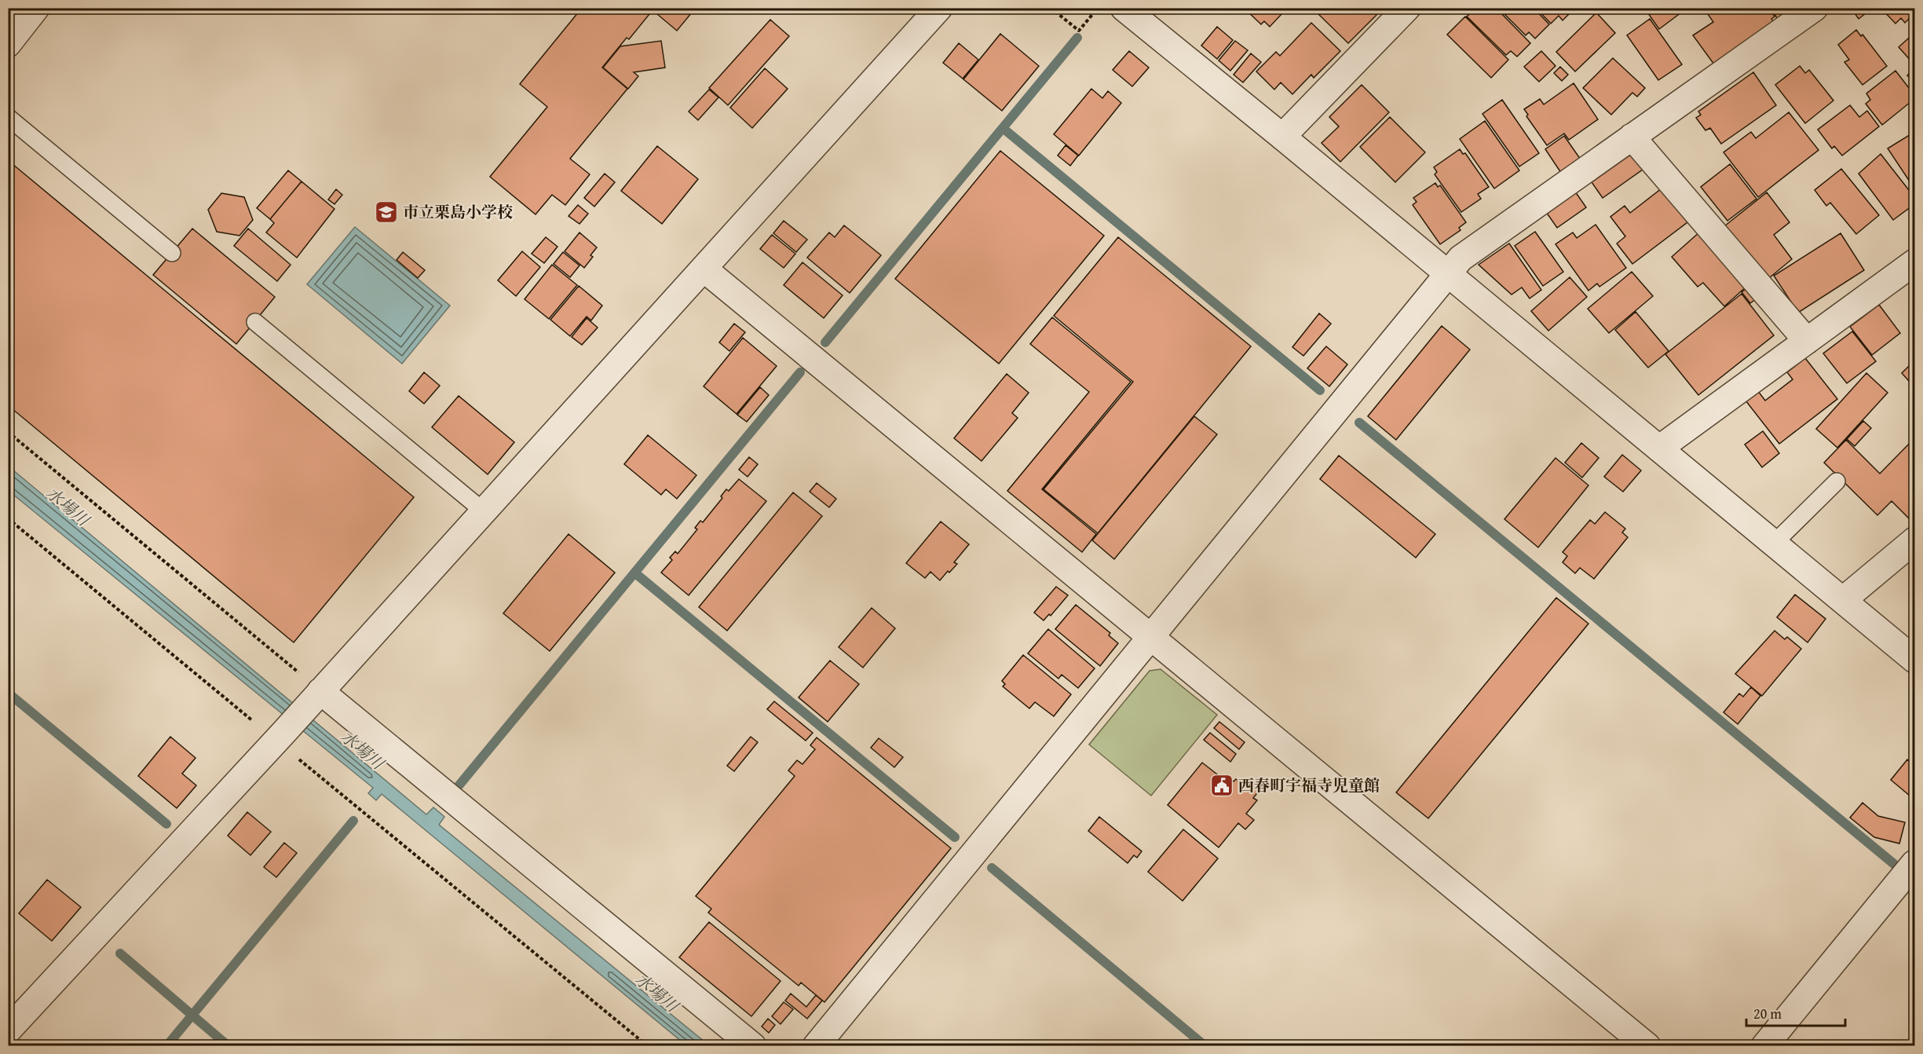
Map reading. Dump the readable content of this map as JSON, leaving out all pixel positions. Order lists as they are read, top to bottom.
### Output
{
  "water": ["水場川"],
  "places": {
    "school or university": ["市立栗島小学校"],
    "public building": ["西春町宇福寺児童館"]
  },
  "scale_bar": "20 m"
}
